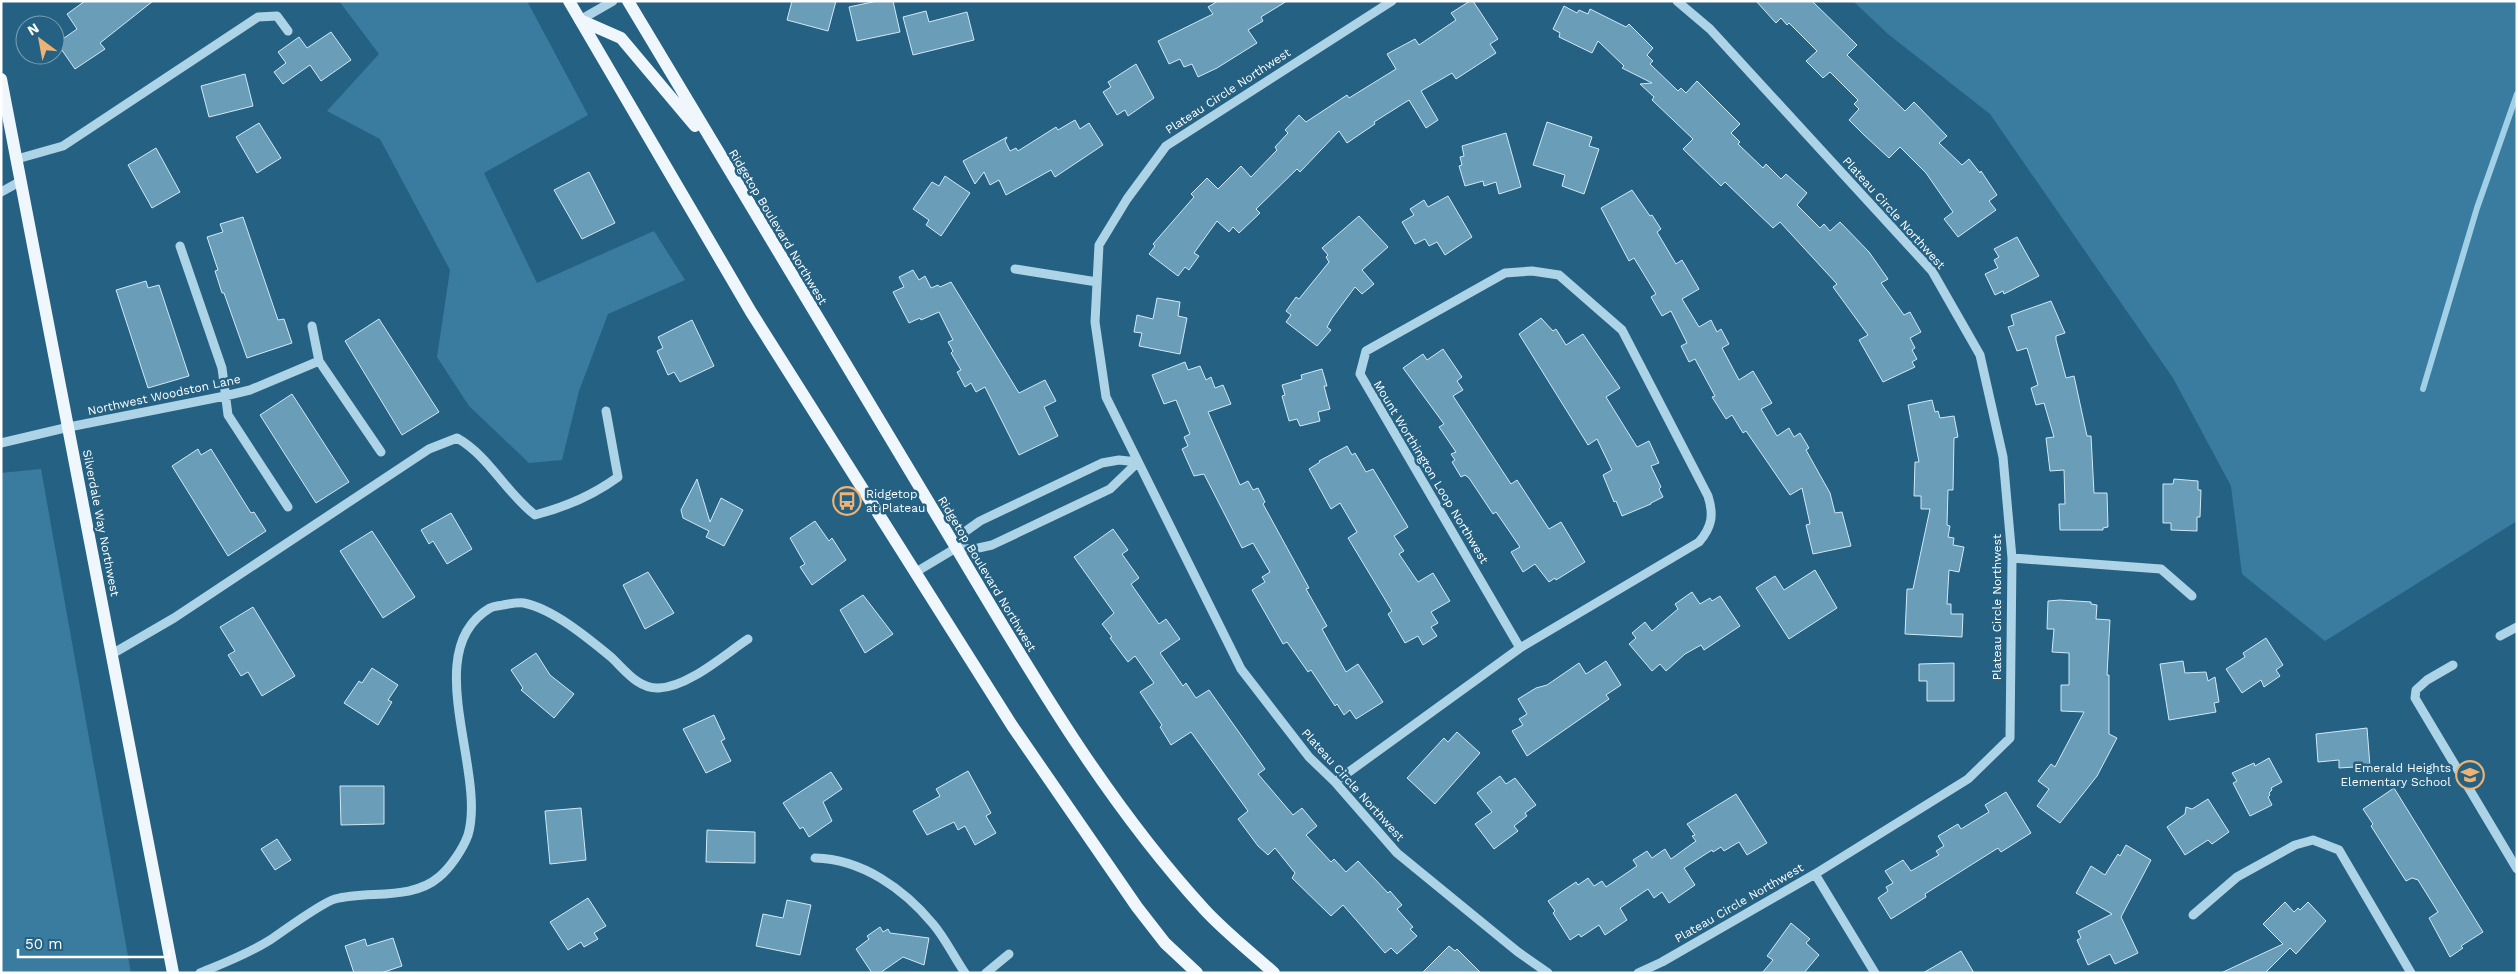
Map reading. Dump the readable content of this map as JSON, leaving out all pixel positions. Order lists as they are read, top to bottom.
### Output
{
  "streets": {
    "main road": ["Ridgetop Boulevard Northwest", "Silverdale Way Northwest"],
    "street": ["Plateau Circle Northwest", "Northwest Woodston Lane", "Mount Worthington Loop Northwest"]
  },
  "crossings": [
    ["Plateau Circle Northwest", "Mount Worthington Loop Northwest"],
    ["Northwest Woodston Lane", "Silverdale Way Northwest"]
  ],
  "places": {
    "bus stop": ["Ridgetop at Plateau"],
    "school or university": ["Emerald Heights Elementary School"]
  },
  "scale_bar": "50 m",
  "north": "top left"
}
